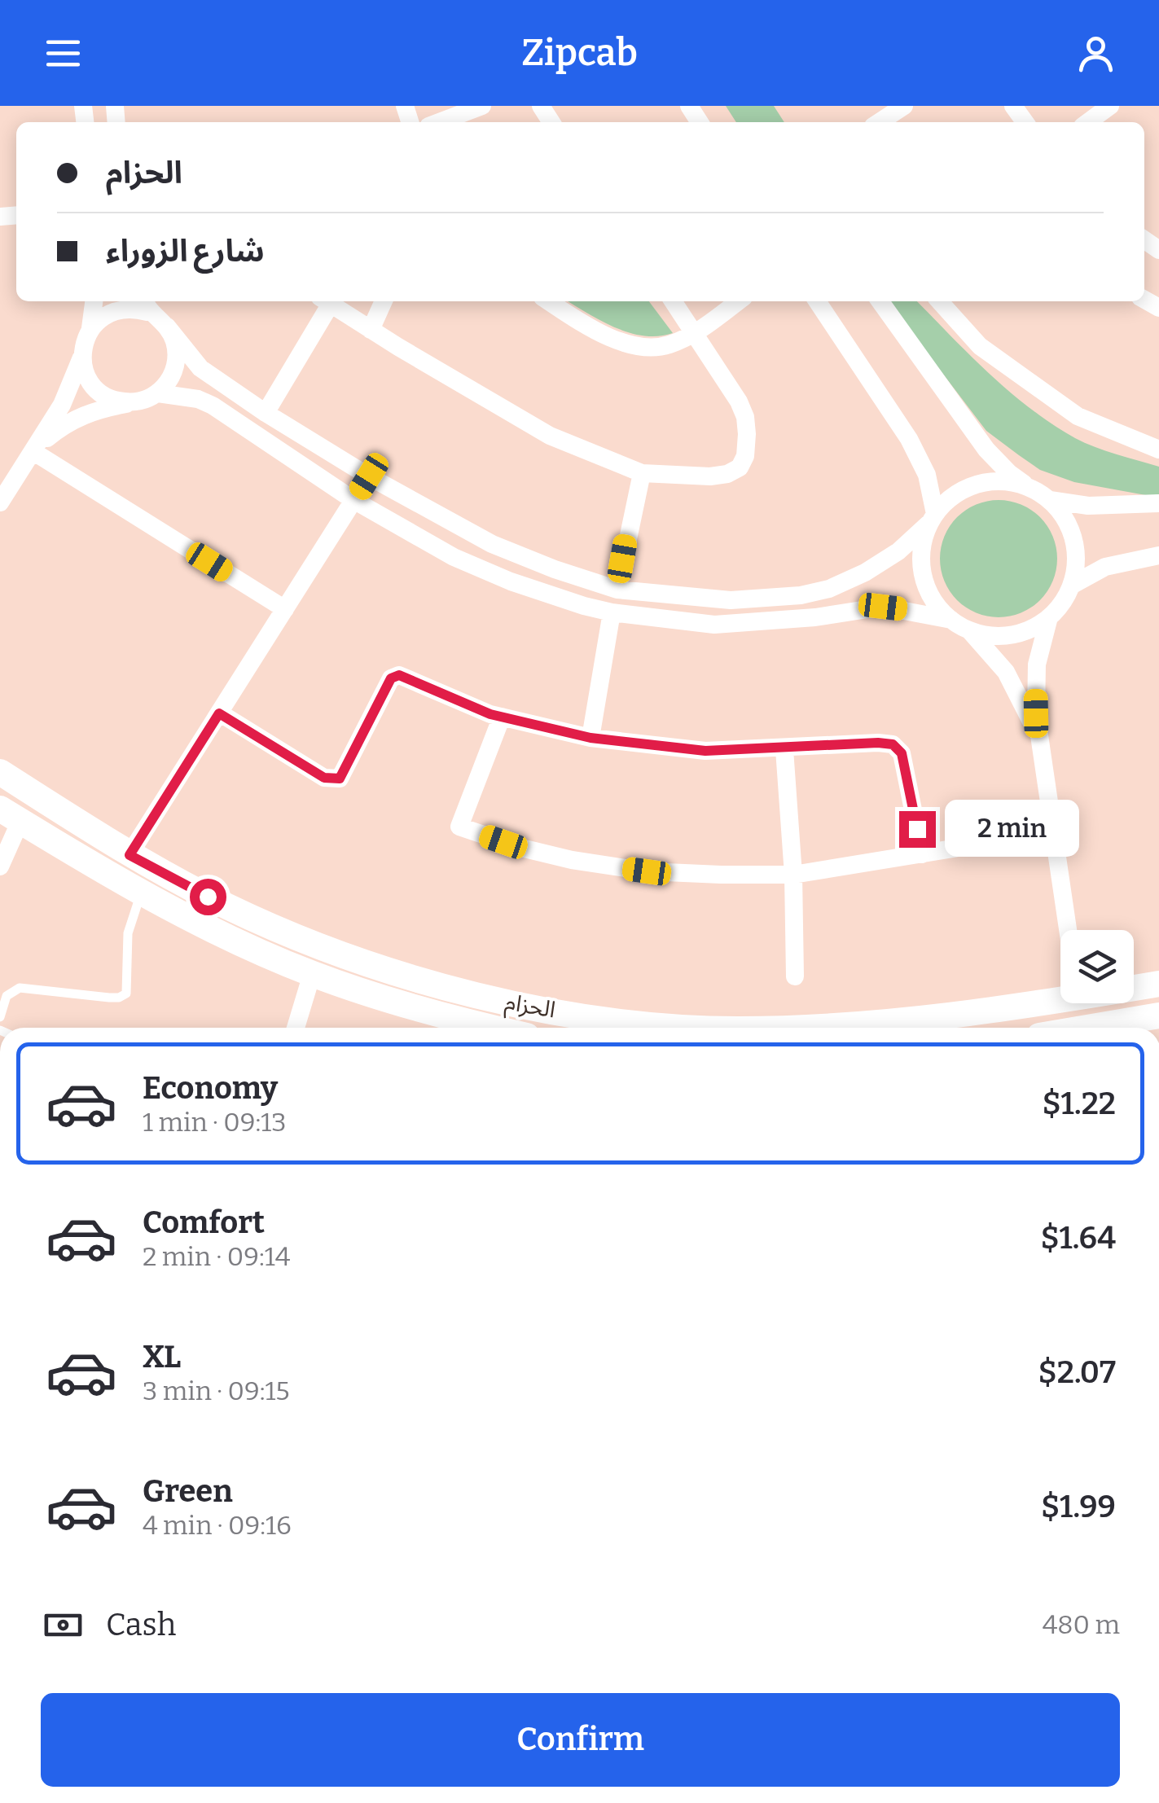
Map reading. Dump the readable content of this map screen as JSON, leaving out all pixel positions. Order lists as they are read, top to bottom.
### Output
{
  "streets": {
    "main road": ["الحزام"]
  },
  "page": {
    "header": "Zipcab",
    "banner": ["الحزام", "شارع الزوراء"],
    "bubble": "2 min",
    "list": [
      {
        "name": "Economy",
        "note": "1 min · 09:13",
        "value": "$1.22"
      },
      {
        "name": "Comfort",
        "note": "2 min · 09:14",
        "value": "$1.64"
      },
      {
        "name": "XL",
        "note": "3 min · 09:15",
        "value": "$2.07"
      },
      {
        "name": "Green",
        "note": "4 min · 09:16",
        "value": "$1.99"
      }
    ],
    "pay": ["Cash", "480 m"],
    "buttons": "Confirm"
  }
}
